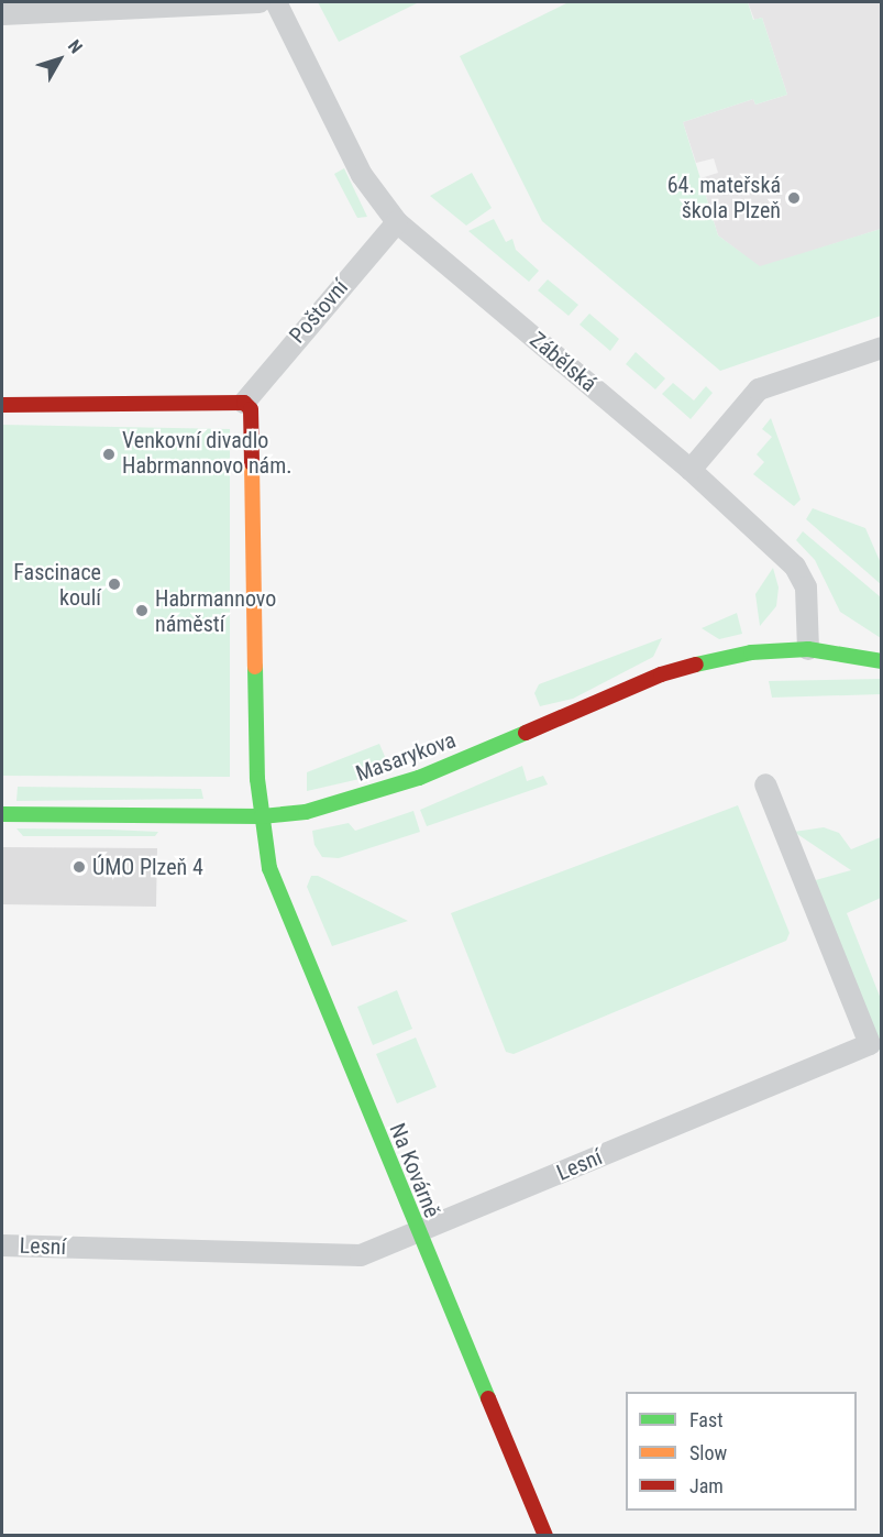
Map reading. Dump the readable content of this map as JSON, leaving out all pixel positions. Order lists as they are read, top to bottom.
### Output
{
  "streets": {
    "street": [
      "Poštovní",
      "Zábělská",
      "Masarykova",
      "Lesní",
      "Na Kovárně"
    ]
  },
  "crossings": [
    ["Poštovní", "Zábělská"],
    ["Zábělská", "Masarykova"],
    ["Masarykova", "Na Kovárně"],
    ["Lesní", "Na Kovárně"]
  ],
  "places": [
    "64. mateřská škola Plzeň",
    "Venkovní divadlo Habrmannovo nám.",
    "Fascinace koulí",
    "Habrmannovo náměstí",
    "ÚMO Plzeň 4"
  ],
  "legend": ["Fast", "Slow", "Jam"],
  "north": "top right"
}
